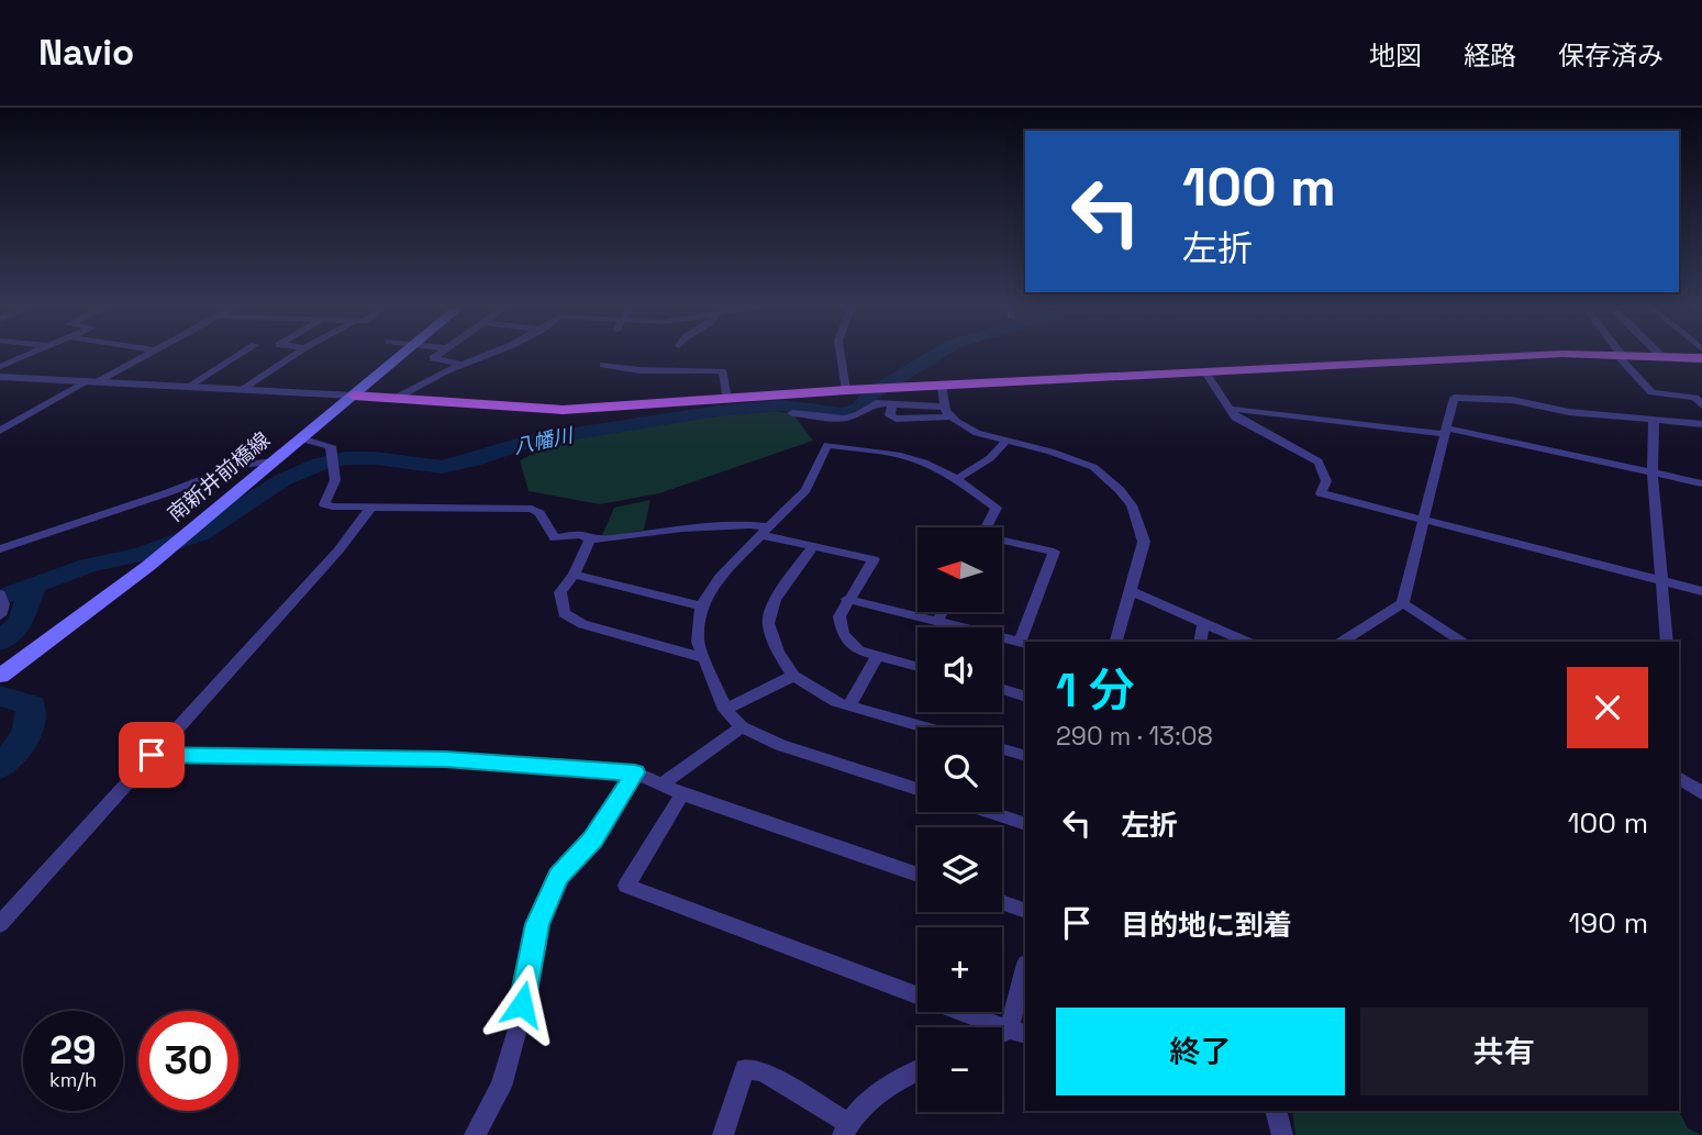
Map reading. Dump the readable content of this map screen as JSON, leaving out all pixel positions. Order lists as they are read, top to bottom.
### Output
{
  "streets": {
    "main road": ["南新井前橋線"]
  },
  "water": ["八幡川"],
  "north": "left",
  "page": {
    "header": "Navio",
    "nav": ["地図", "経路", "保存済み"],
    "turn": ["100 m", "左折"],
    "map_buttons": ["+", "−"],
    "heading": ["1 分", "290 m · 13:08"],
    "list": [
      {
        "name": "左折",
        "value": "100 m"
      },
      {
        "name": "目的地に到着",
        "value": "190 m"
      }
    ],
    "buttons": ["終了", "共有"],
    "speed": "29 km/h",
    "limit": "30"
  }
}
